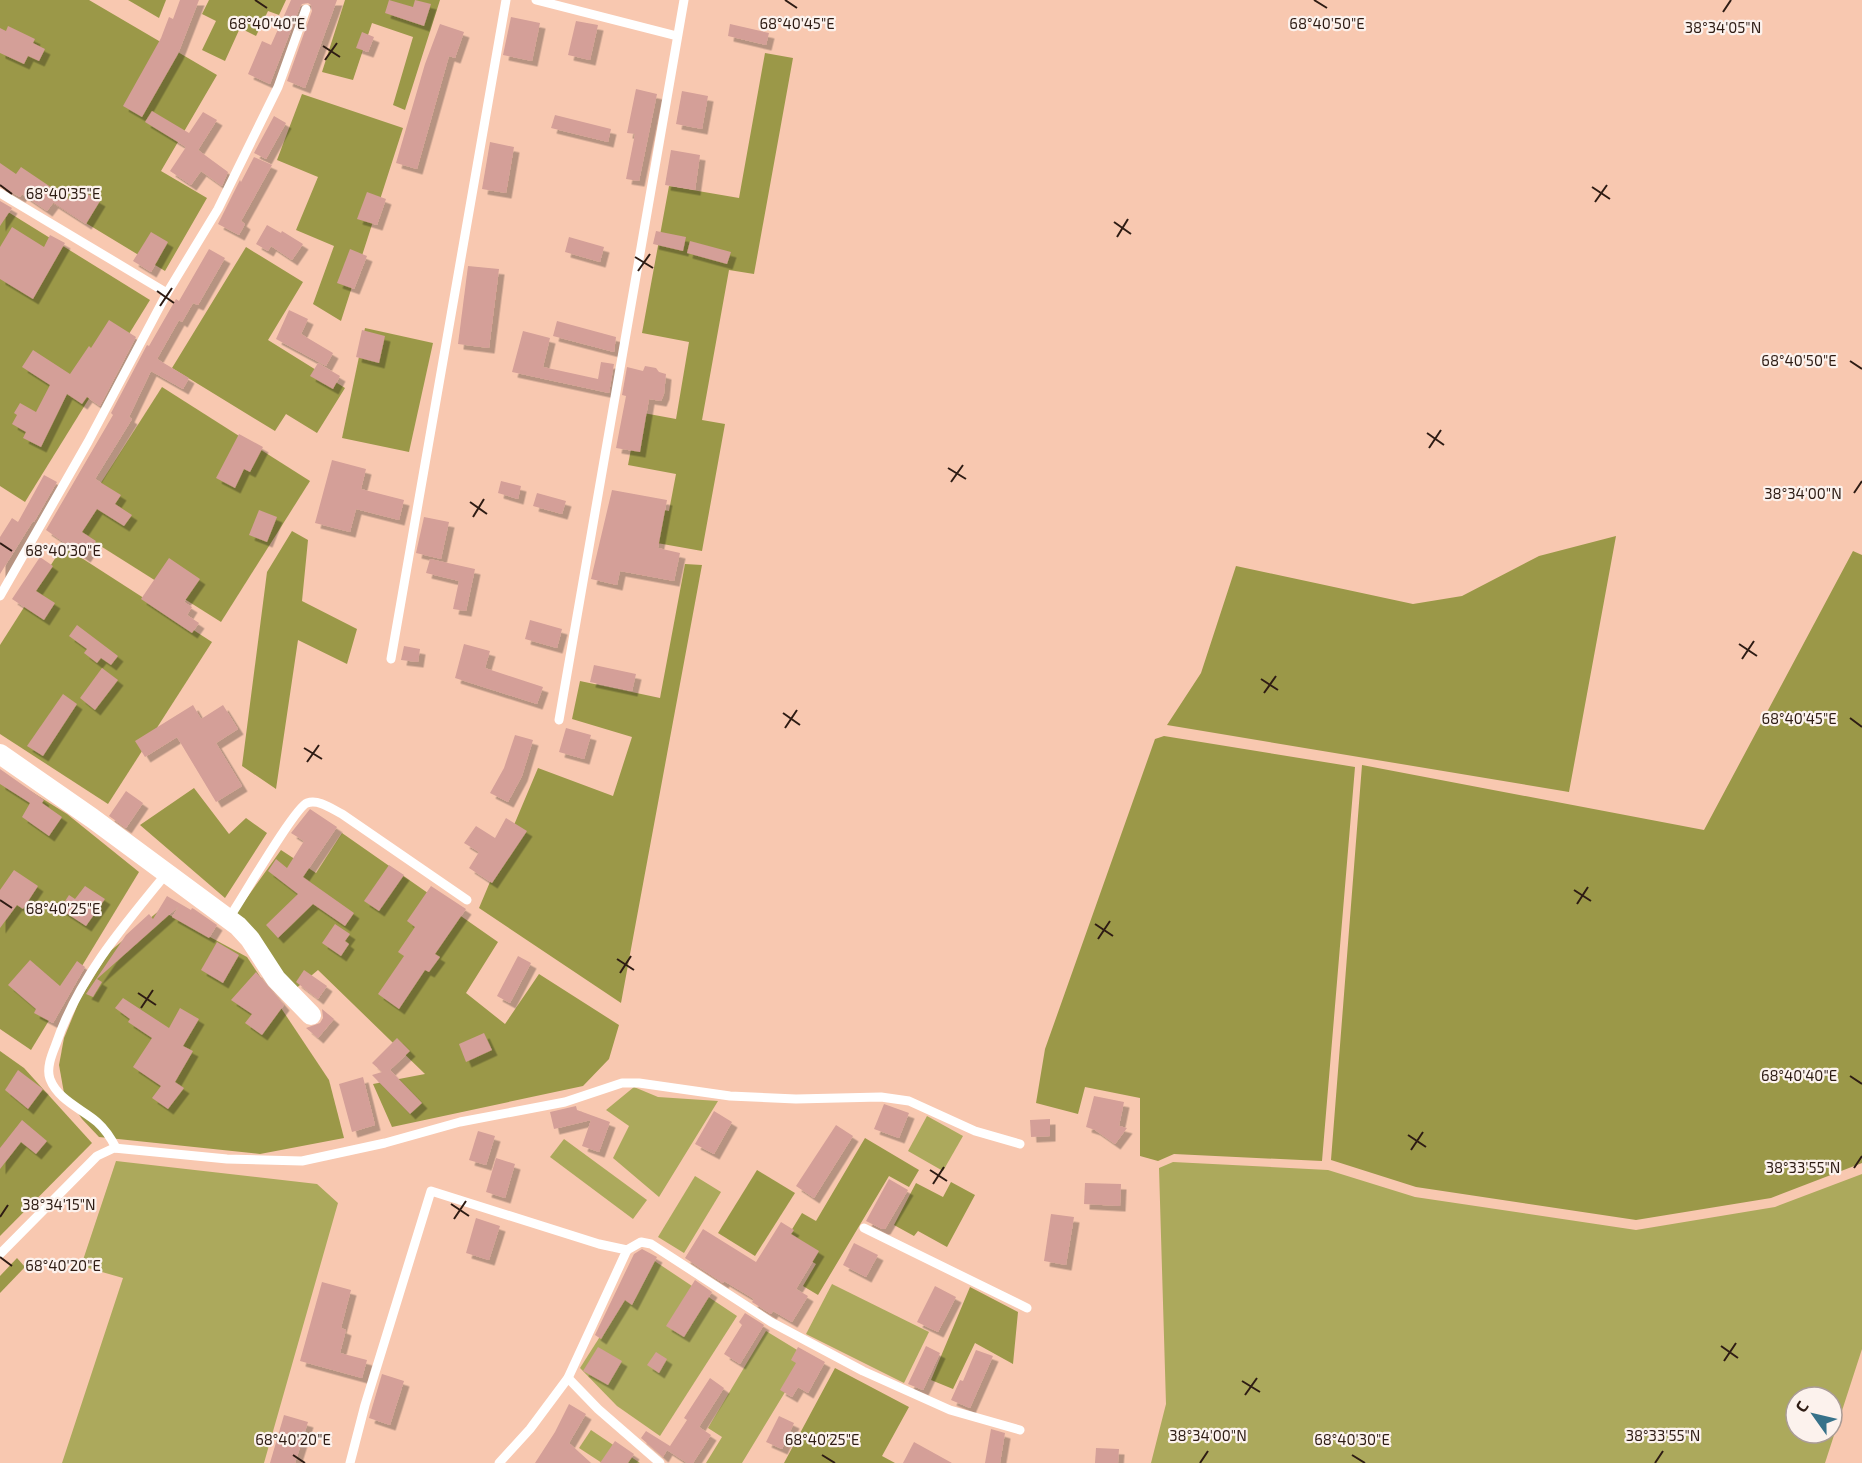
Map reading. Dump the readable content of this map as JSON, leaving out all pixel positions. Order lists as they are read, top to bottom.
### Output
{
  "north": "top left",
  "coordinates": [
    "68°40'45\"E",
    "68°40'50\"E",
    "68°40'40\"E",
    "38°34'05\"N",
    "68°40'35\"E",
    "38°34'00\"N",
    "68°40'30\"E",
    "68°40'25\"E",
    "38°33'55\"N",
    "38°34'15\"N",
    "68°40'20\"E"
  ]
}
